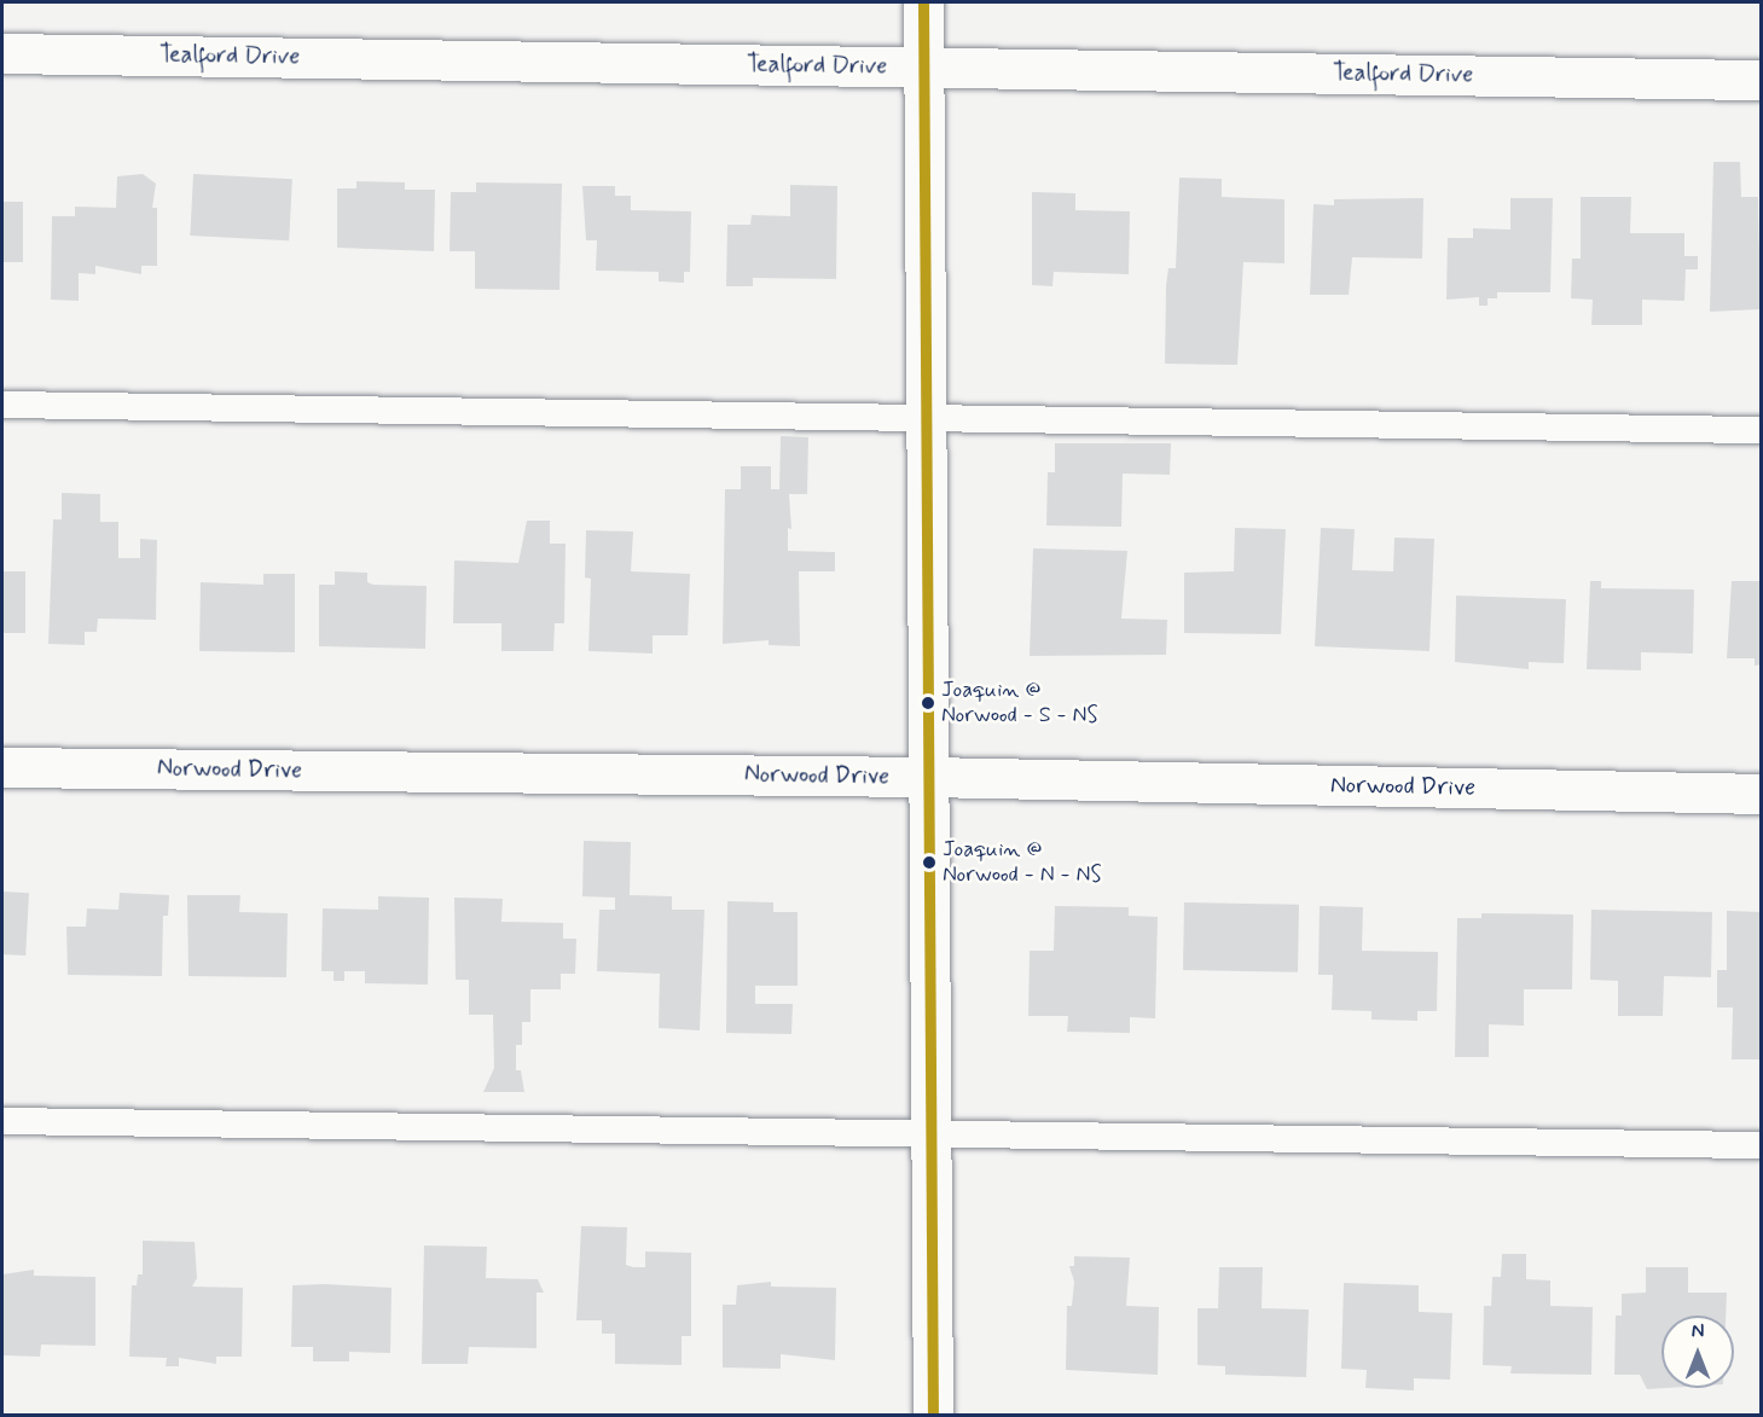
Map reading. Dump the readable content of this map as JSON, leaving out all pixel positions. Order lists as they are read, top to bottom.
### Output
{
  "streets": {
    "street": ["Tealford Drive", "Norwood Drive"]
  },
  "places": ["Joaquin @ Norwood - S - NS", "Joaquin @ Norwood - N - NS"],
  "north": "top"
}
